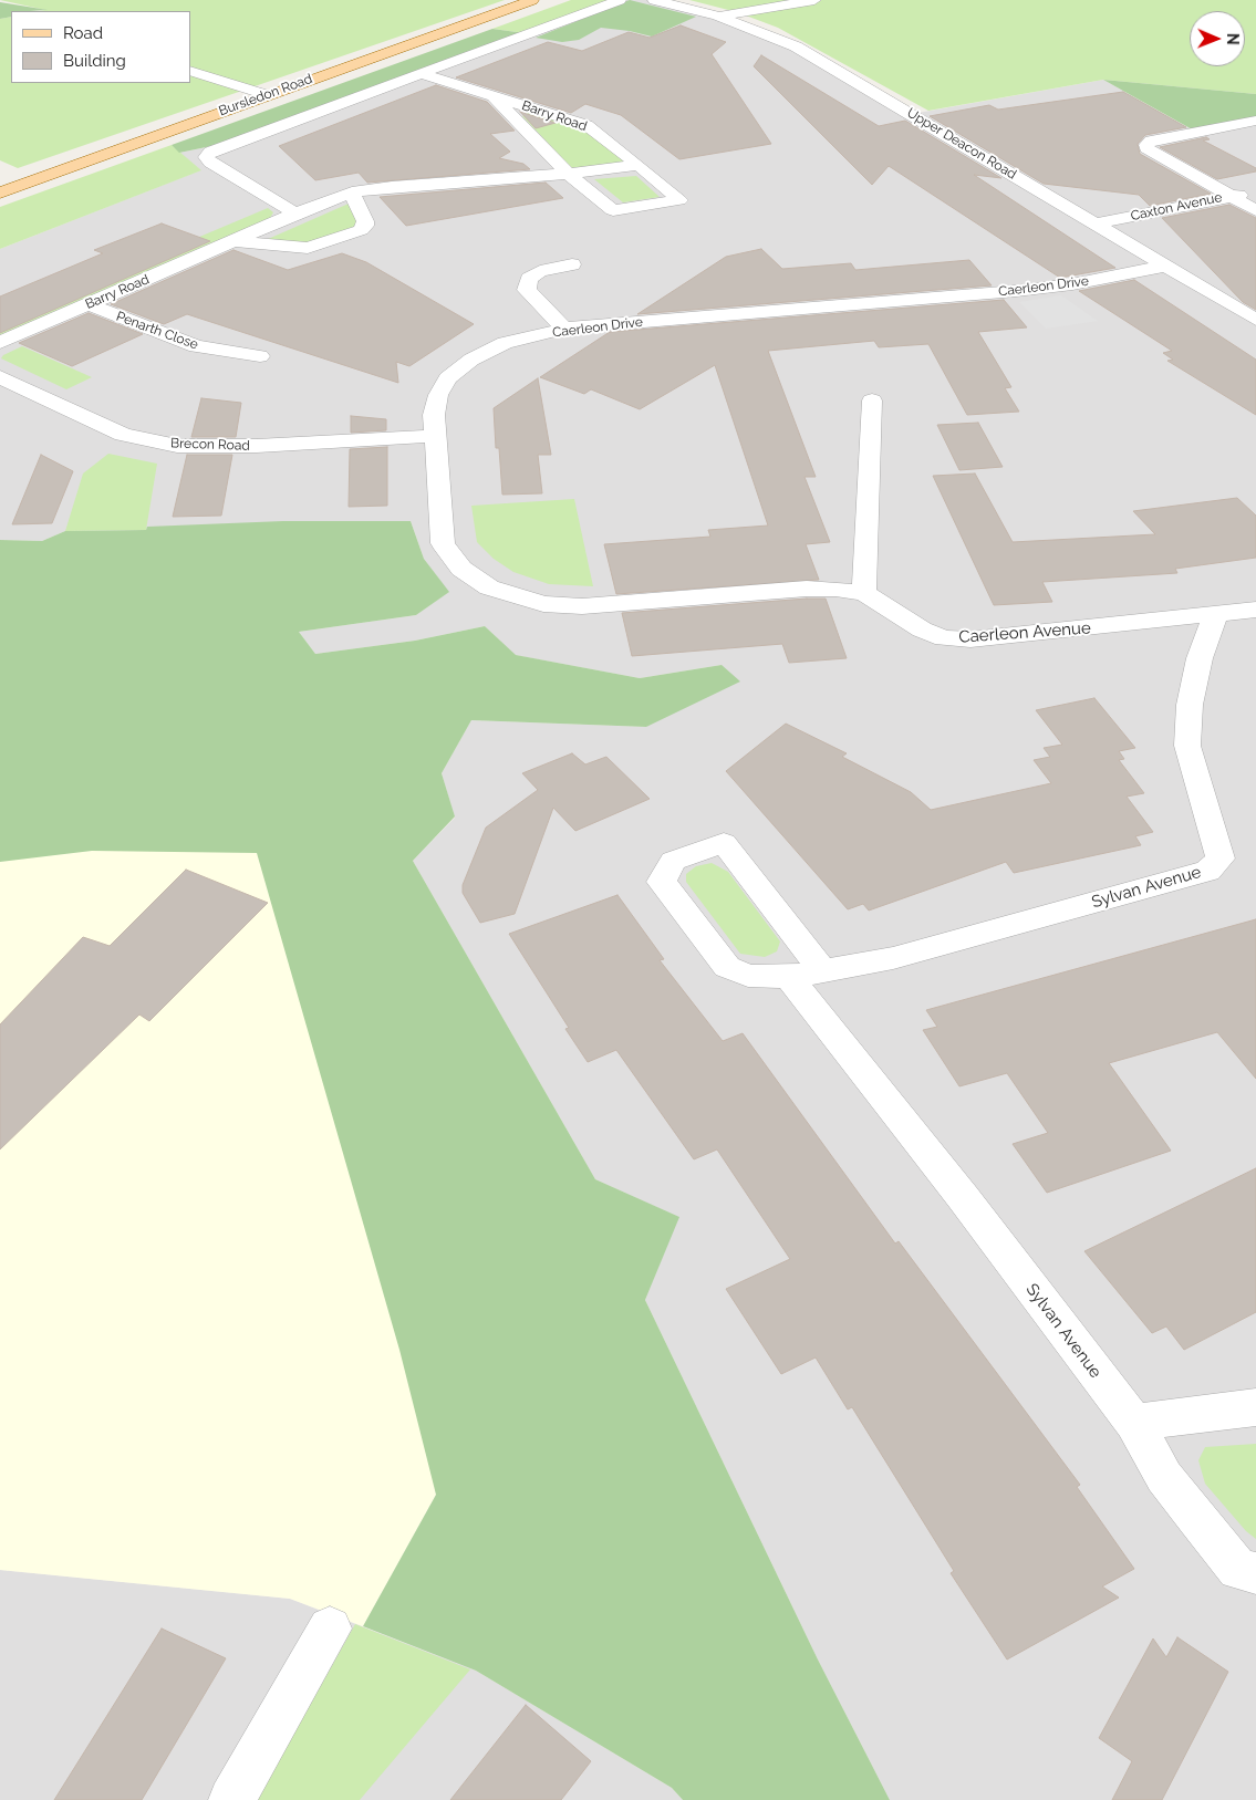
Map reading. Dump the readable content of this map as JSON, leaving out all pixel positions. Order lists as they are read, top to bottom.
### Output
{
  "streets": {
    "main road": ["Bursledon Road"],
    "street": [
      "Barry Road",
      "Upper Deacon Road",
      "Caxton Avenue",
      "Caerleon Drive",
      "Penarth Close",
      "Brecon Road",
      "Caerleon Avenue",
      "Sylvan Avenue"
    ]
  },
  "crossings": [
    ["Barry Road", "Penarth Close"],
    ["Upper Deacon Road", "Caxton Avenue"],
    ["Upper Deacon Road", "Caerleon Drive"],
    ["Caerleon Drive", "Brecon Road"],
    ["Caerleon Drive", "Caerleon Avenue"],
    ["Caerleon Avenue", "Sylvan Avenue"]
  ],
  "legend": ["Road", "Building"],
  "north": "right"
}
